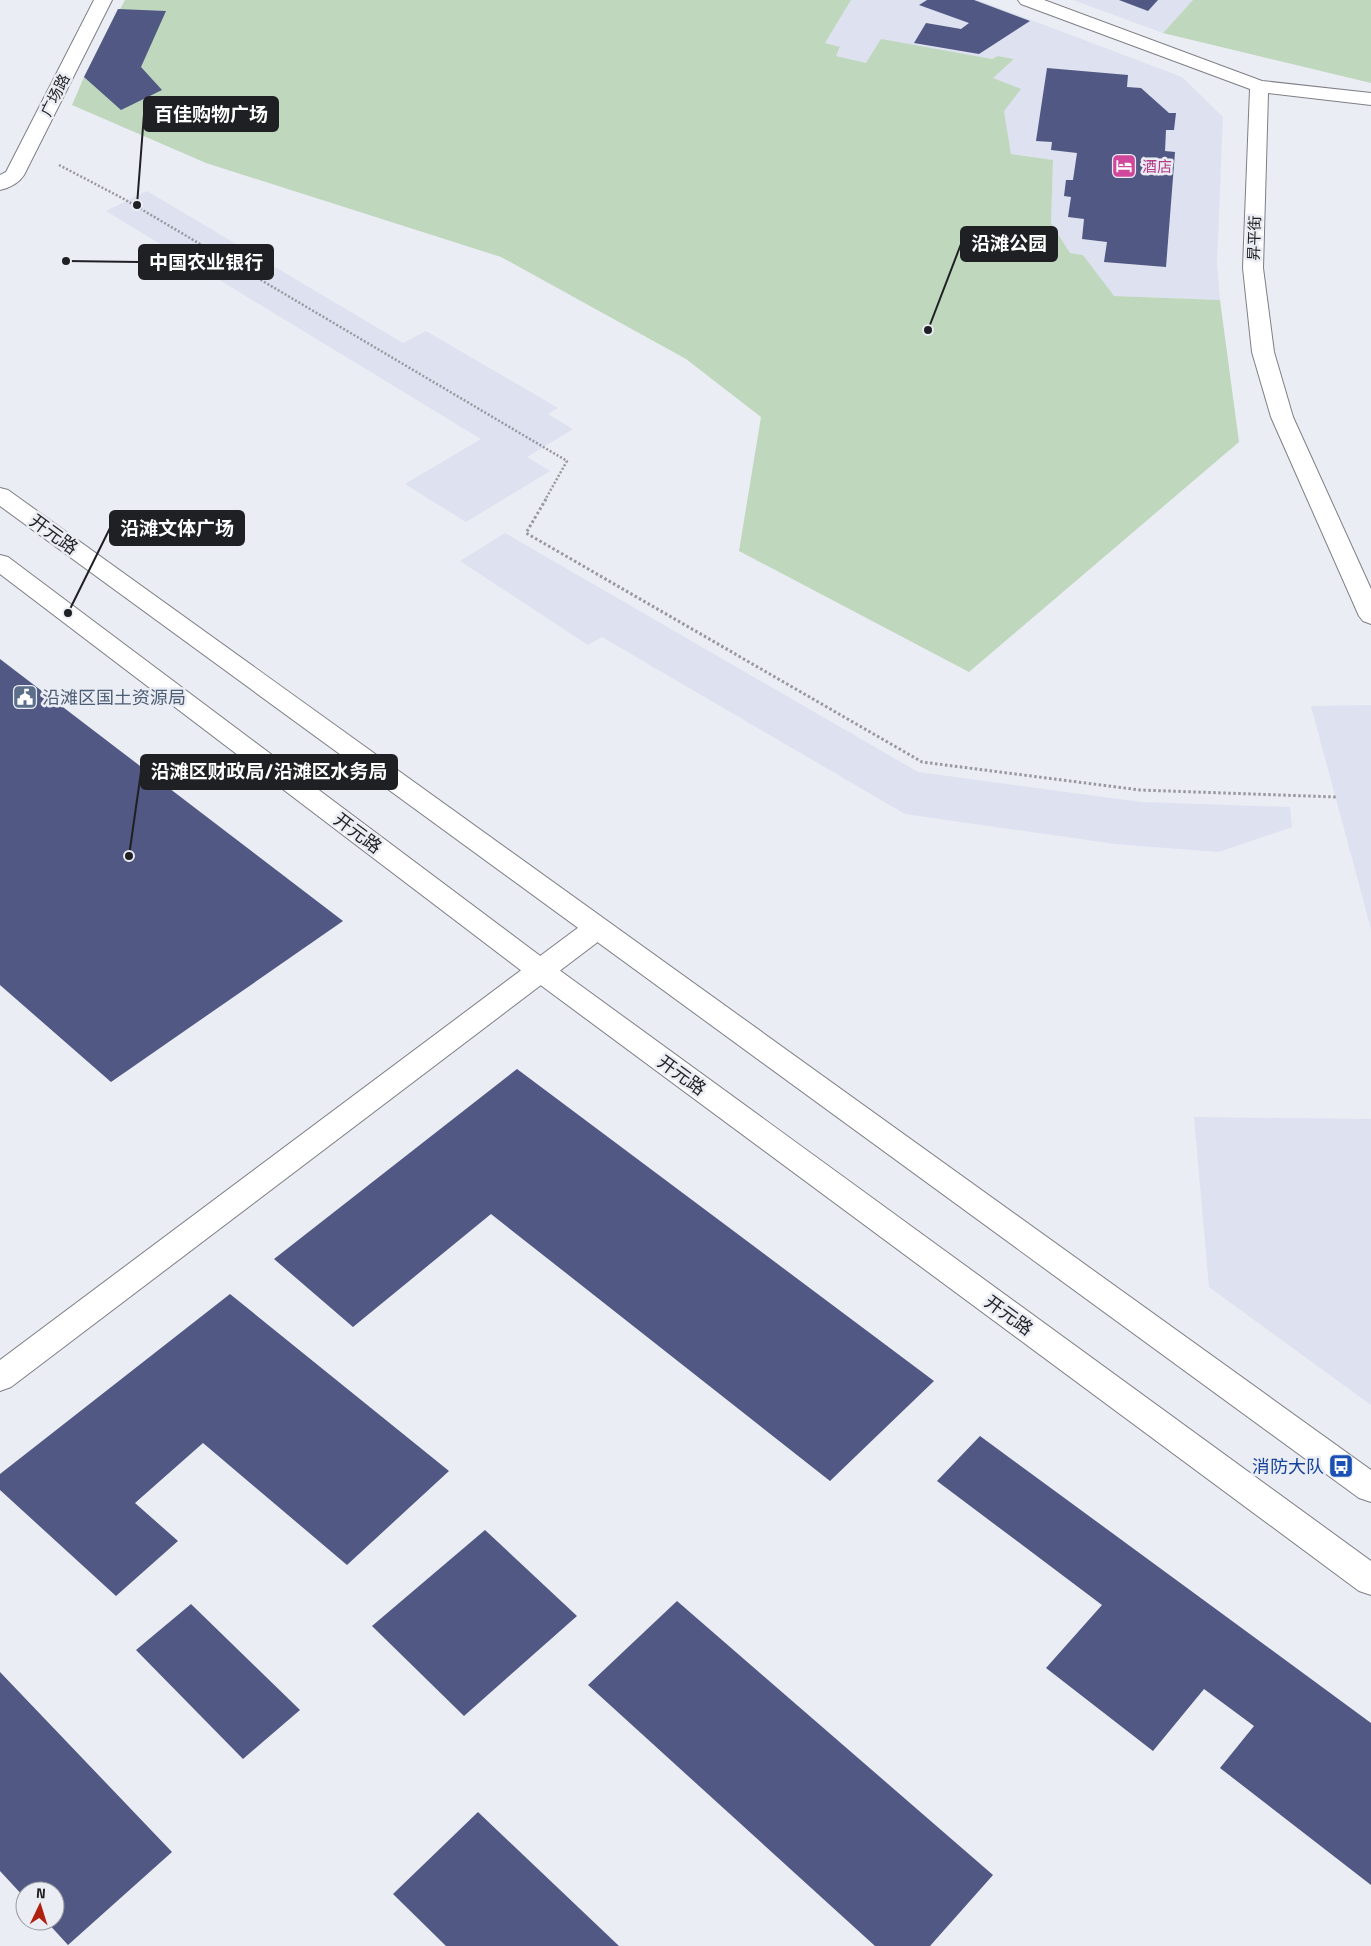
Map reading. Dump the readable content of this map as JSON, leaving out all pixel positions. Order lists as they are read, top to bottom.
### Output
{
  "streets": {
    "main road": ["广场路", "昇平街", "开元路"]
  },
  "places": {
    "hotel": ["酒店"],
    "other": [
      "百佳购物广场",
      "中国农业银行",
      "沿滩公园",
      "沿滩文体广场",
      "沿滩区财政局/沿滩区水务局"
    ],
    "public building": ["沿滩区国土资源局"],
    "bus stop": ["消防大队"]
  },
  "north": "top"
}
